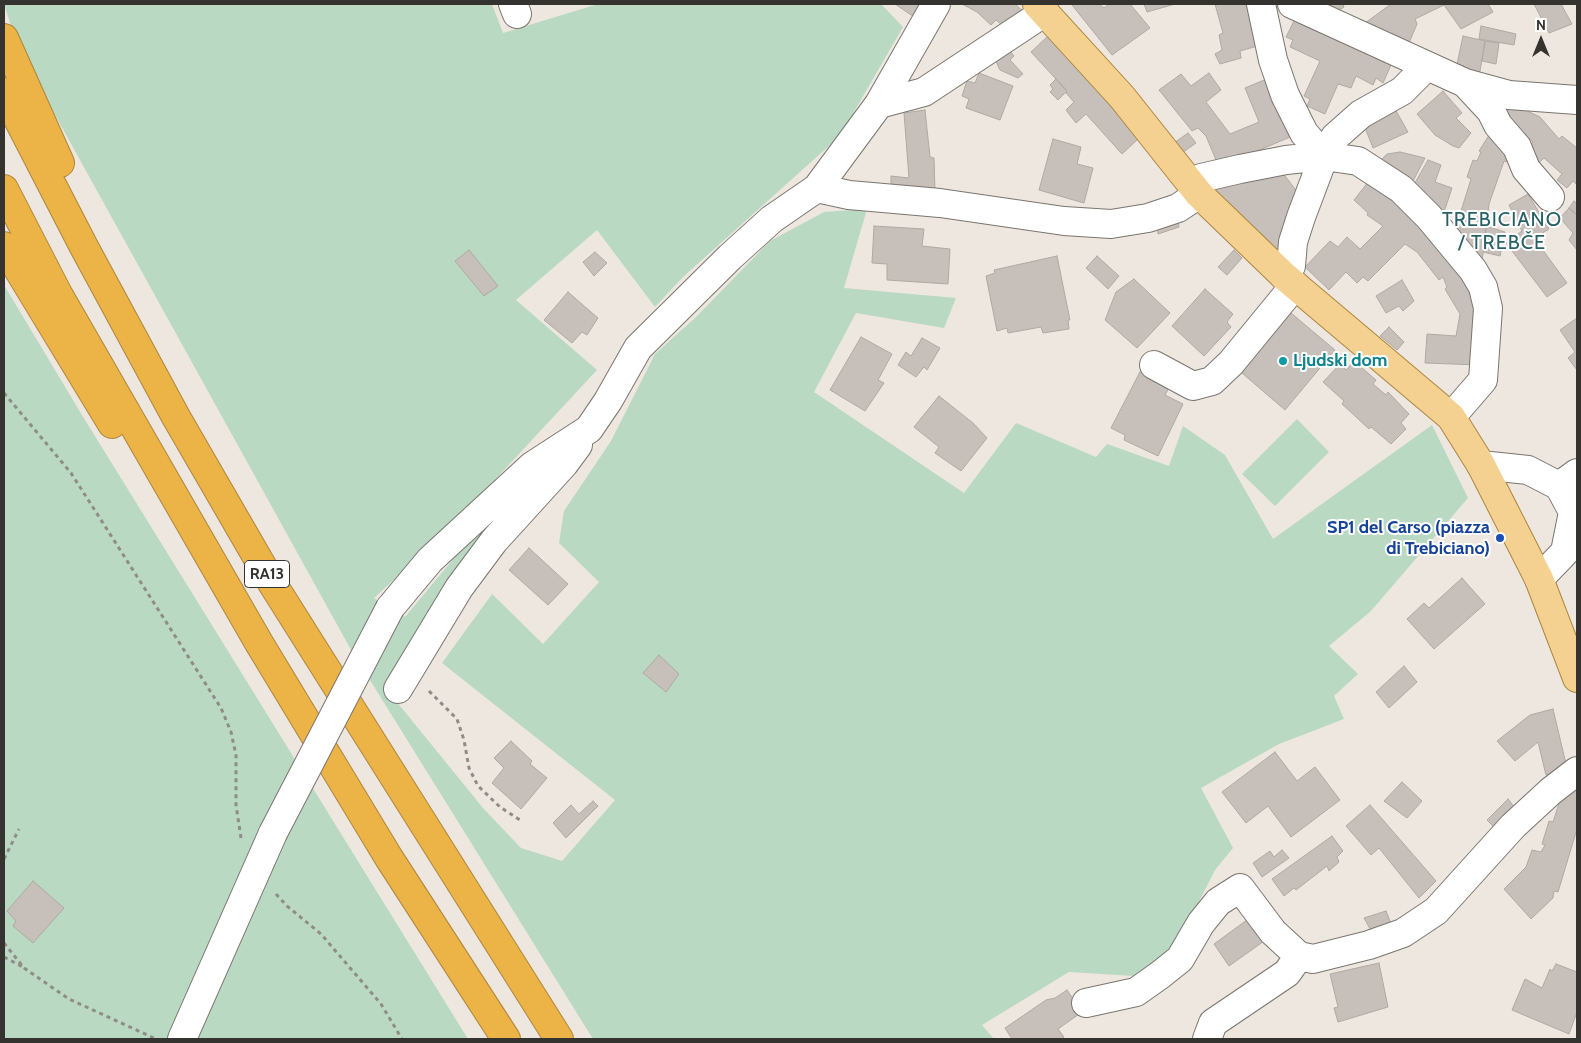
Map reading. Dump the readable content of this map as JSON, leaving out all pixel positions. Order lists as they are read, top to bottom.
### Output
{
  "streets": {
    "highway": ["RA13"]
  },
  "districts": ["TREBICIANO / TREBČE"],
  "places": ["Ljudski dom", "SP1 del Carso (piazza di Trebiciano)"],
  "north": "top"
}
